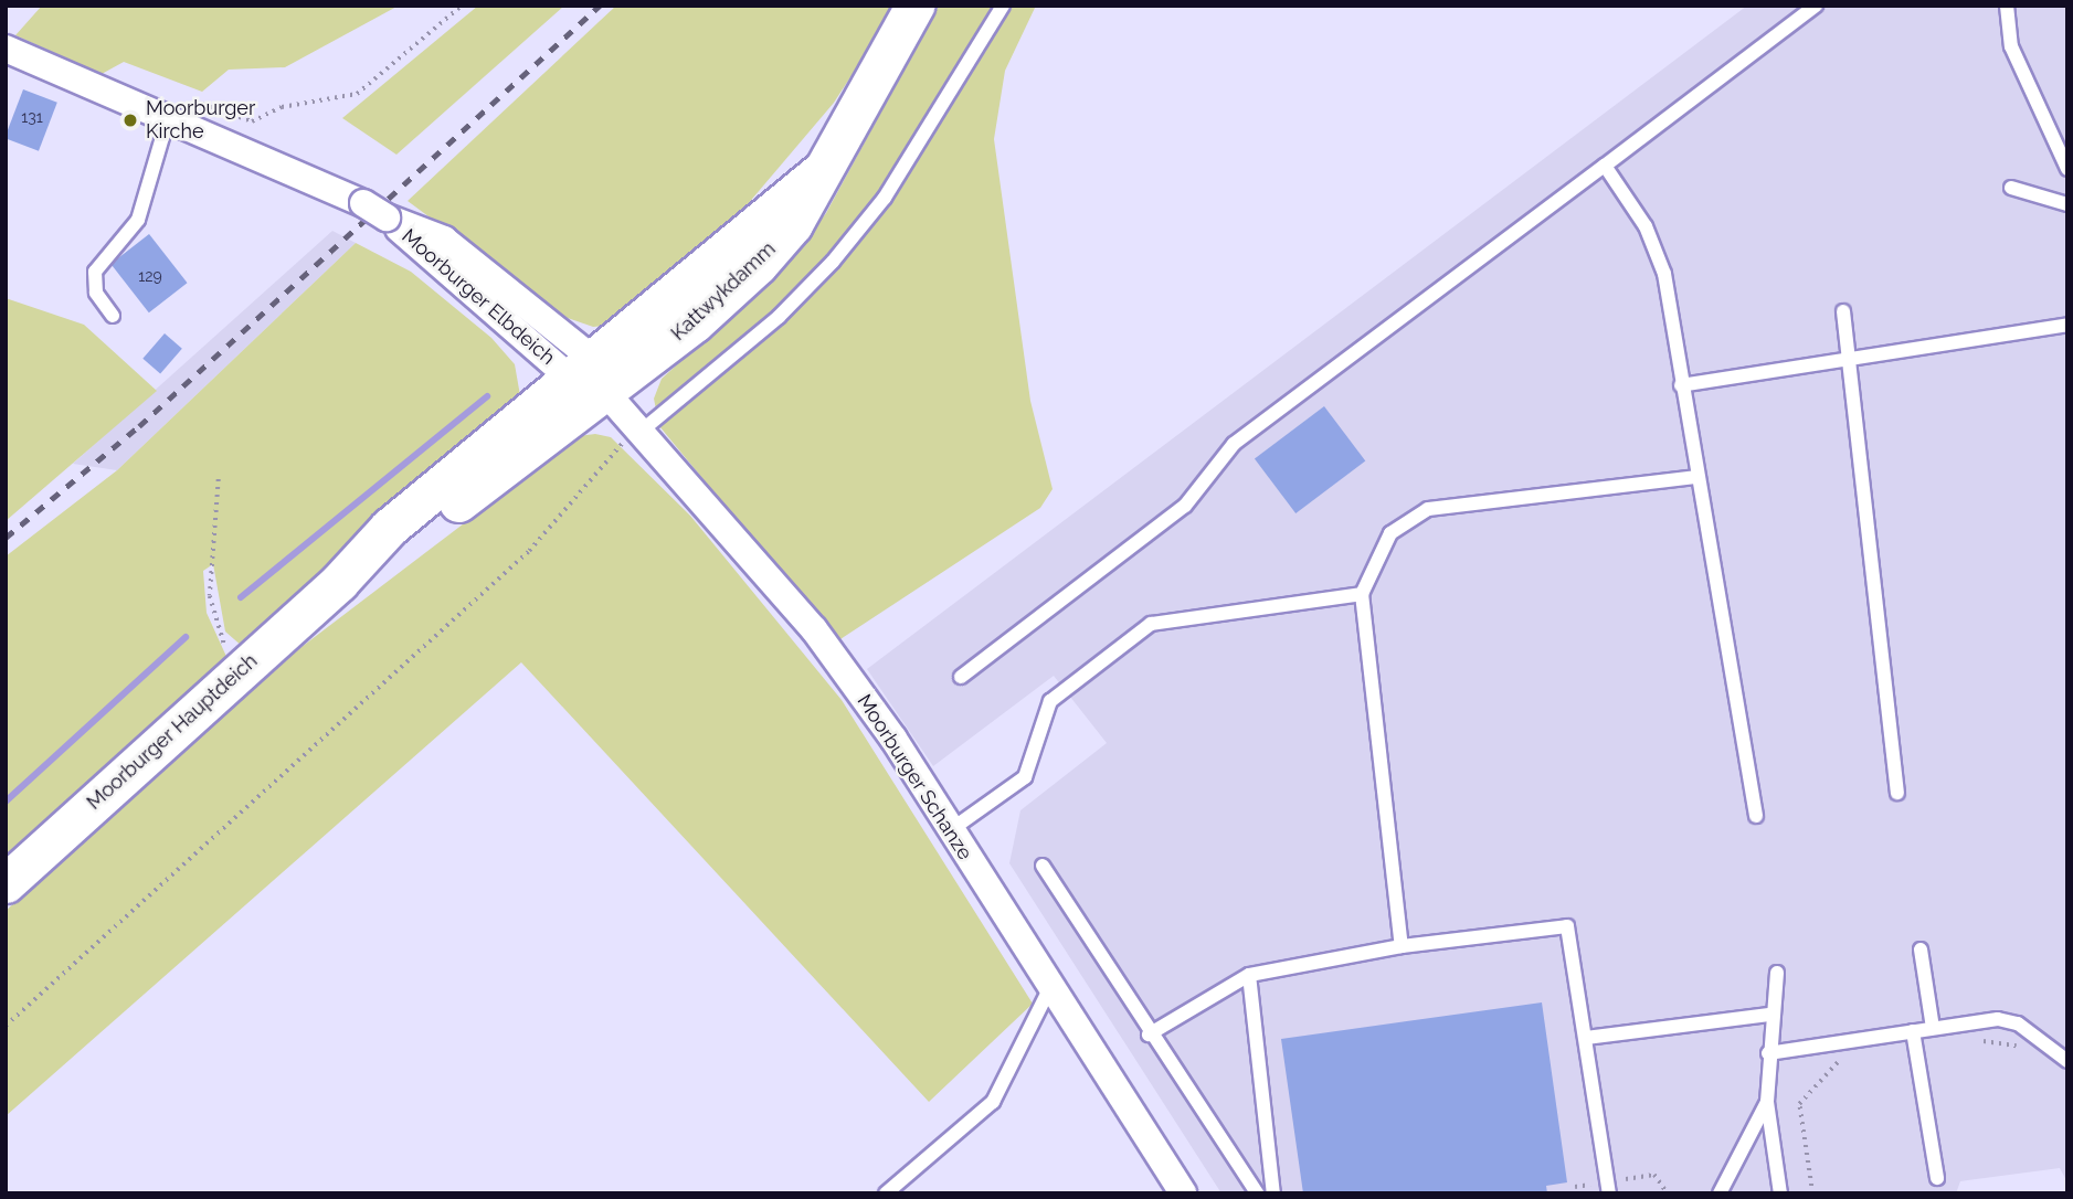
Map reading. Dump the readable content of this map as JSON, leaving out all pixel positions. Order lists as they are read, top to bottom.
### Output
{
  "streets": {
    "main road": ["Kattwykdamm", "Moorburger Hauptdeich"],
    "street": ["Moorburger Elbdeich", "Moorburger Schanze"]
  },
  "crossings": [
    ["Kattwykdamm", "Moorburger Elbdeich"],
    ["Kattwykdamm", "Moorburger Hauptdeich"],
    ["Kattwykdamm", "Moorburger Schanze"],
    ["Moorburger Elbdeich", "Moorburger Hauptdeich"],
    ["Moorburger Elbdeich", "Moorburger Schanze"],
    ["Moorburger Hauptdeich", "Moorburger Schanze"]
  ],
  "places": ["Moorburger Kirche"],
  "house_numbers": ["131", "129"]
}
